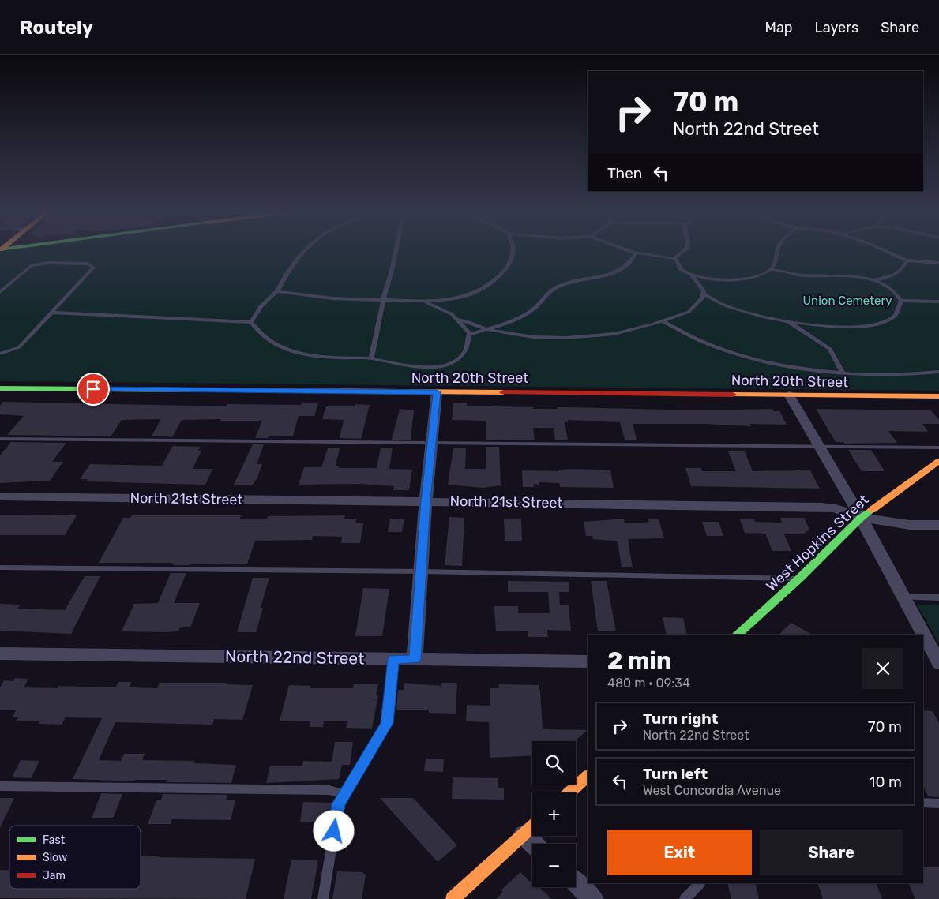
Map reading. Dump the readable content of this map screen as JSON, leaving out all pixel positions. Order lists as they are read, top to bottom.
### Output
{
  "streets": {
    "main road": ["North 20th Street", "West Hopkins Street"],
    "street": ["North 21st Street", "North 22nd Street"]
  },
  "crossings": [
    ["North 21st Street", "West Hopkins Street"]
  ],
  "parks": ["Union Cemetery"],
  "legend": ["Fast", "Slow", "Jam"],
  "page": {
    "header": "Routely",
    "nav": ["Map", "Layers", "Share"],
    "turn": ["70 m", "North 22nd Street"],
    "then": "Then",
    "heading": ["2 min", "480 m · 09:34"],
    "list": [
      {
        "name": "Turn right",
        "note": "North 22nd Street",
        "value": "70 m"
      },
      {
        "name": "Turn left",
        "note": "West Concordia Avenue",
        "value": "10 m"
      }
    ],
    "map_buttons": ["+", "−"],
    "buttons": ["Exit", "Share"]
  }
}
